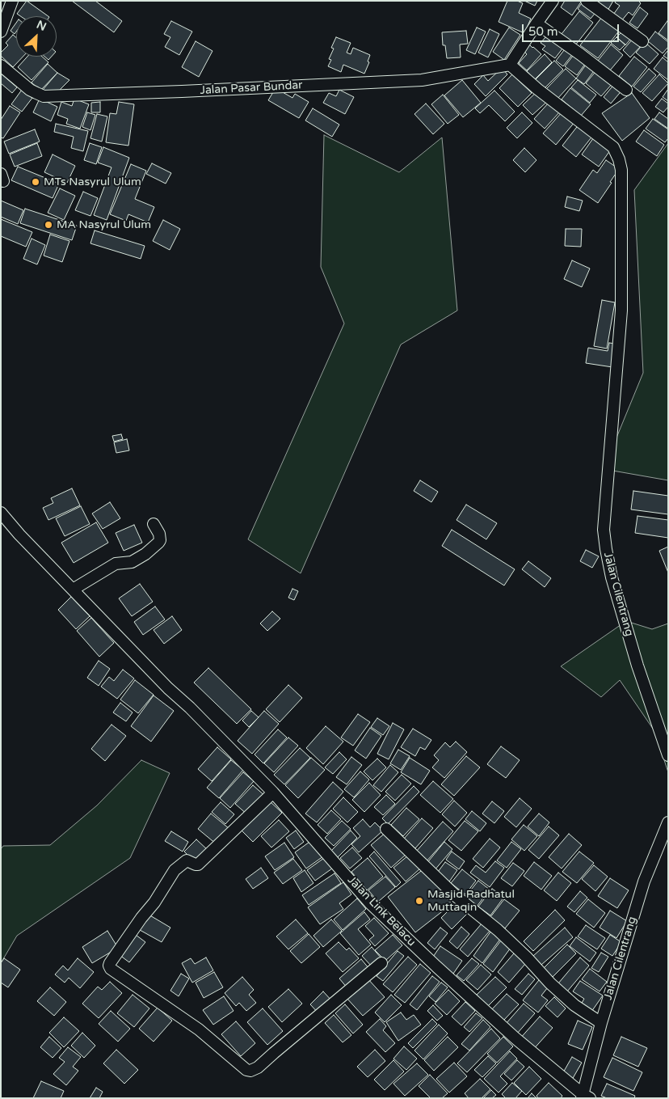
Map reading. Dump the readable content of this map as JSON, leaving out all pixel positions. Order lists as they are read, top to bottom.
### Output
{
  "streets": {
    "street": ["Jalan Pasar Bundar", "Jalan Cilentrang", "Jalan Link Belacu"]
  },
  "crossings": [
    ["Jalan Pasar Bundar", "Jalan Cilentrang"],
    ["Jalan Cilentrang", "Jalan Link Belacu"]
  ],
  "places": ["MTs Nasyrul Ulum", "MA Nasyrul Ulum", "Masjid Radhatul Muttaqin"],
  "scale_bar": "50 m",
  "north": "top right"
}
